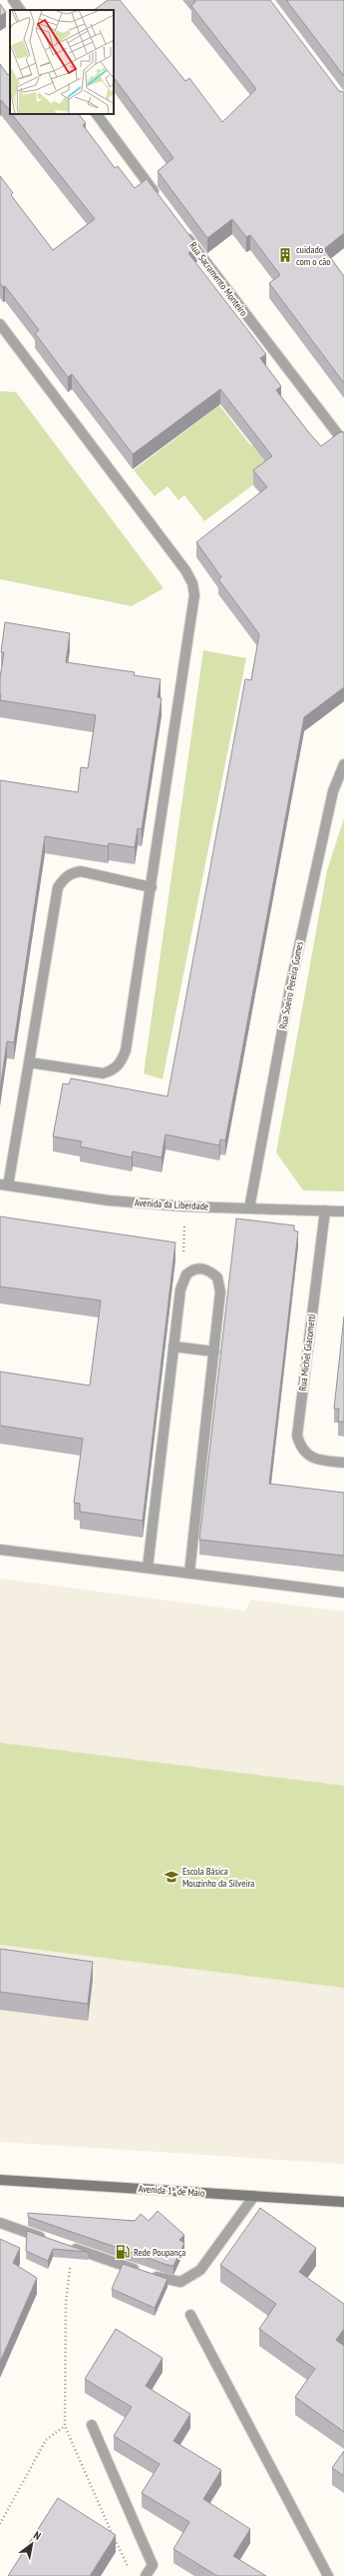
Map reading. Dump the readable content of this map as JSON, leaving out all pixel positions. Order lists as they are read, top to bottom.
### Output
{
  "streets": {
    "main road": ["Avenida 1º de Maio"],
    "street": [
      "Rua Sacramento Monteiro",
      "Rua Soeiro Pereira Gomes",
      "Avenida da Liberdade",
      "Rua Michel Giacometti"
    ]
  },
  "crossings": [
    ["Rua Soeiro Pereira Gomes", "Avenida da Liberdade"],
    ["Avenida da Liberdade", "Rua Michel Giacometti"]
  ],
  "places": {
    "building": ["cuidado com o cão"],
    "school or university": ["Escola Básica Mouzinho da Silveira"],
    "fuel station": ["Rede Poupança"]
  },
  "north": "top right"
}
